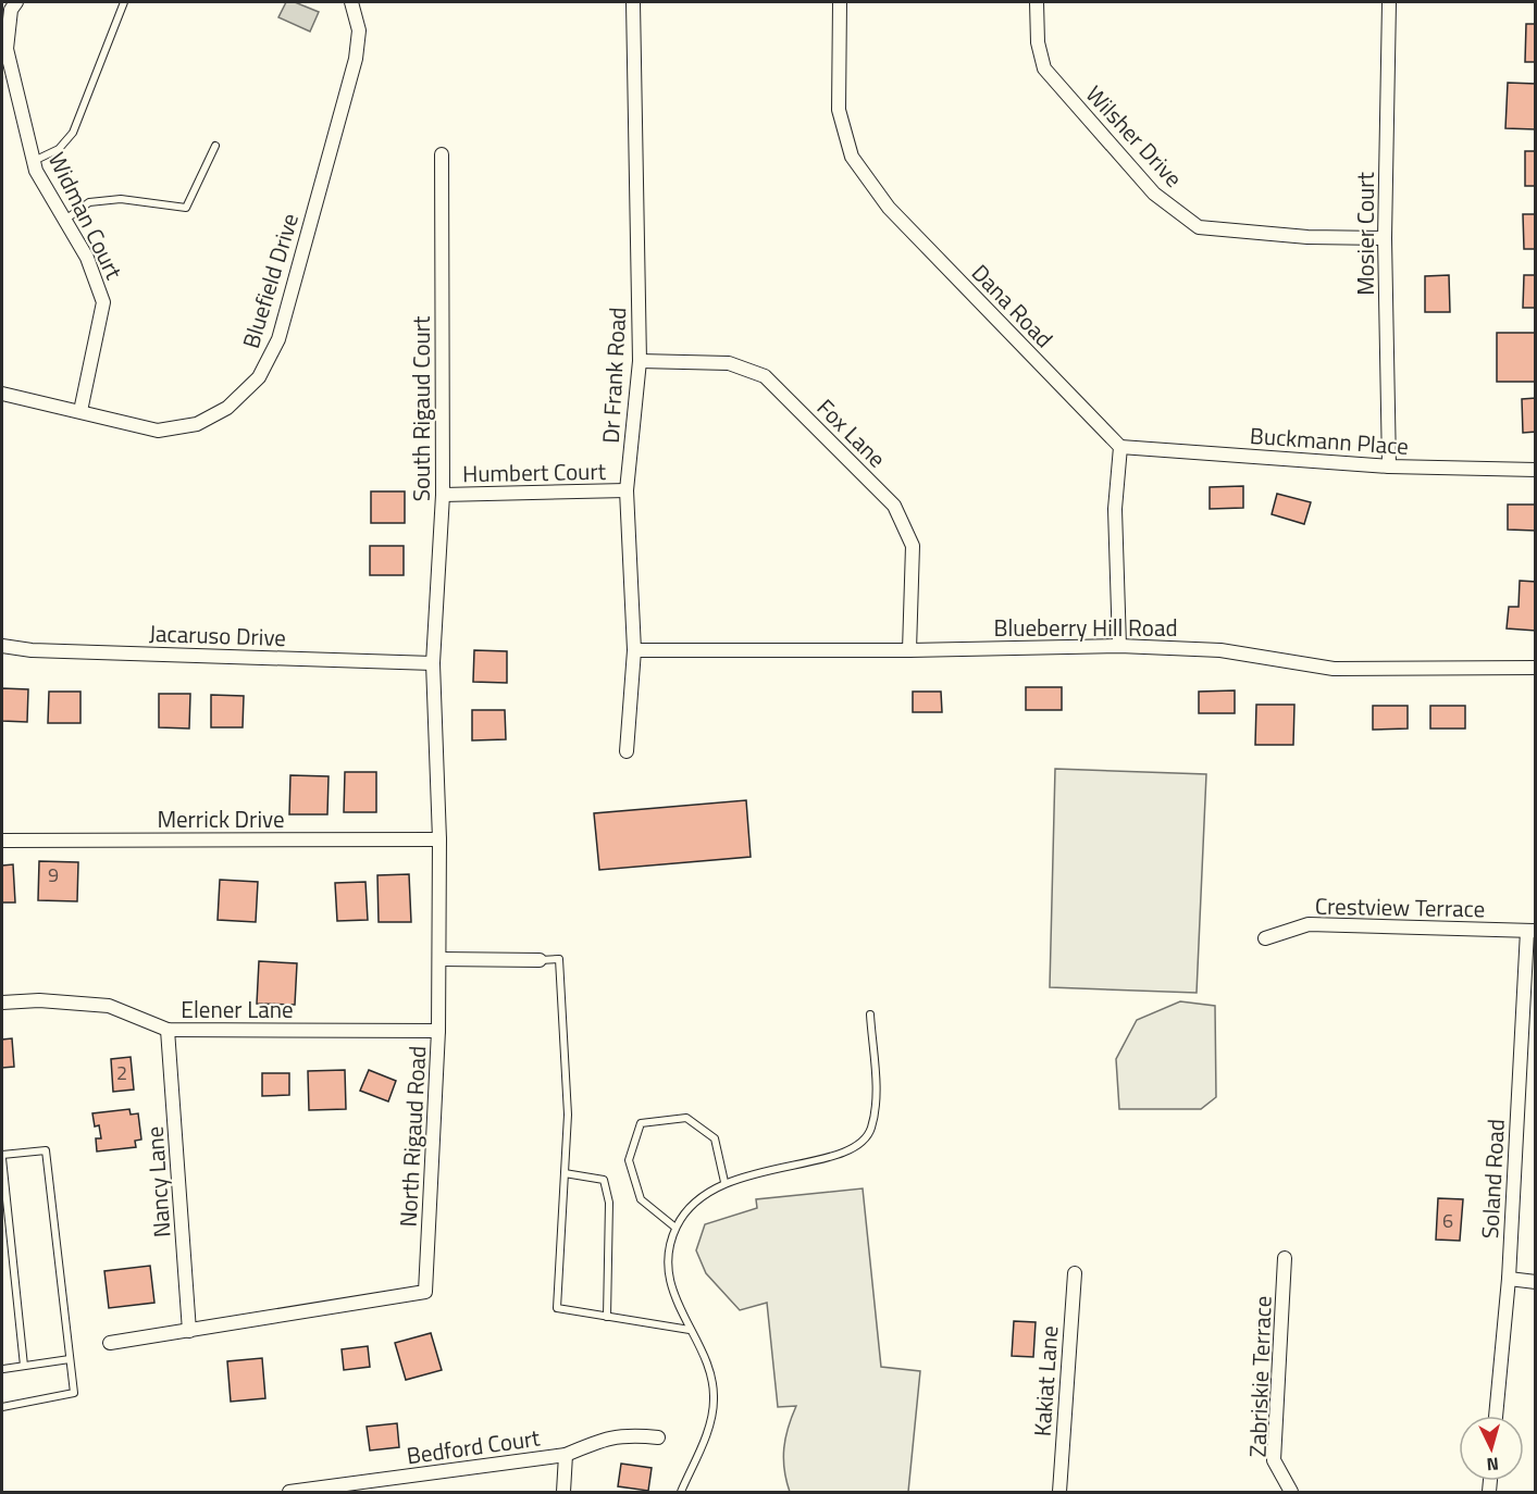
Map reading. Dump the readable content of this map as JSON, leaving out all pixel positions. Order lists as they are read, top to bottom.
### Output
{
  "streets": {
    "street": [
      "Wilsher Drive",
      "Widman Court",
      "Mosier Court",
      "Bluefield Drive",
      "Dana Road",
      "Dr Frank Road",
      "South Rigaud Court",
      "Fox Lane",
      "Buckmann Place",
      "Humbert Court",
      "Blueberry Hill Road",
      "Jacaruso Drive",
      "Merrick Drive",
      "Crestview Terrace",
      "Elener Lane",
      "North Rigaud Road",
      "Soland Road",
      "Nancy Lane",
      "Zabriskie Terrace",
      "Kakiat Lane",
      "Bedford Court"
    ]
  },
  "crossings": [
    ["Wilsher Drive", "Mosier Court"],
    ["Widman Court", "Bluefield Drive"],
    ["Mosier Court", "Buckmann Place"],
    ["Dana Road", "Buckmann Place"],
    ["Dr Frank Road", "Fox Lane"],
    ["Dr Frank Road", "Humbert Court"],
    ["Dr Frank Road", "Blueberry Hill Road"],
    ["South Rigaud Court", "Humbert Court"],
    ["South Rigaud Court", "Jacaruso Drive"],
    ["South Rigaud Court", "North Rigaud Road"],
    ["Fox Lane", "Blueberry Hill Road"],
    ["Jacaruso Drive", "North Rigaud Road"],
    ["Merrick Drive", "North Rigaud Road"],
    ["Crestview Terrace", "Soland Road"],
    ["Elener Lane", "North Rigaud Road"],
    ["Elener Lane", "Nancy Lane"],
    ["North Rigaud Road", "Nancy Lane"]
  ],
  "house_numbers": ["9", "2", "6"],
  "north": "bottom"
}
